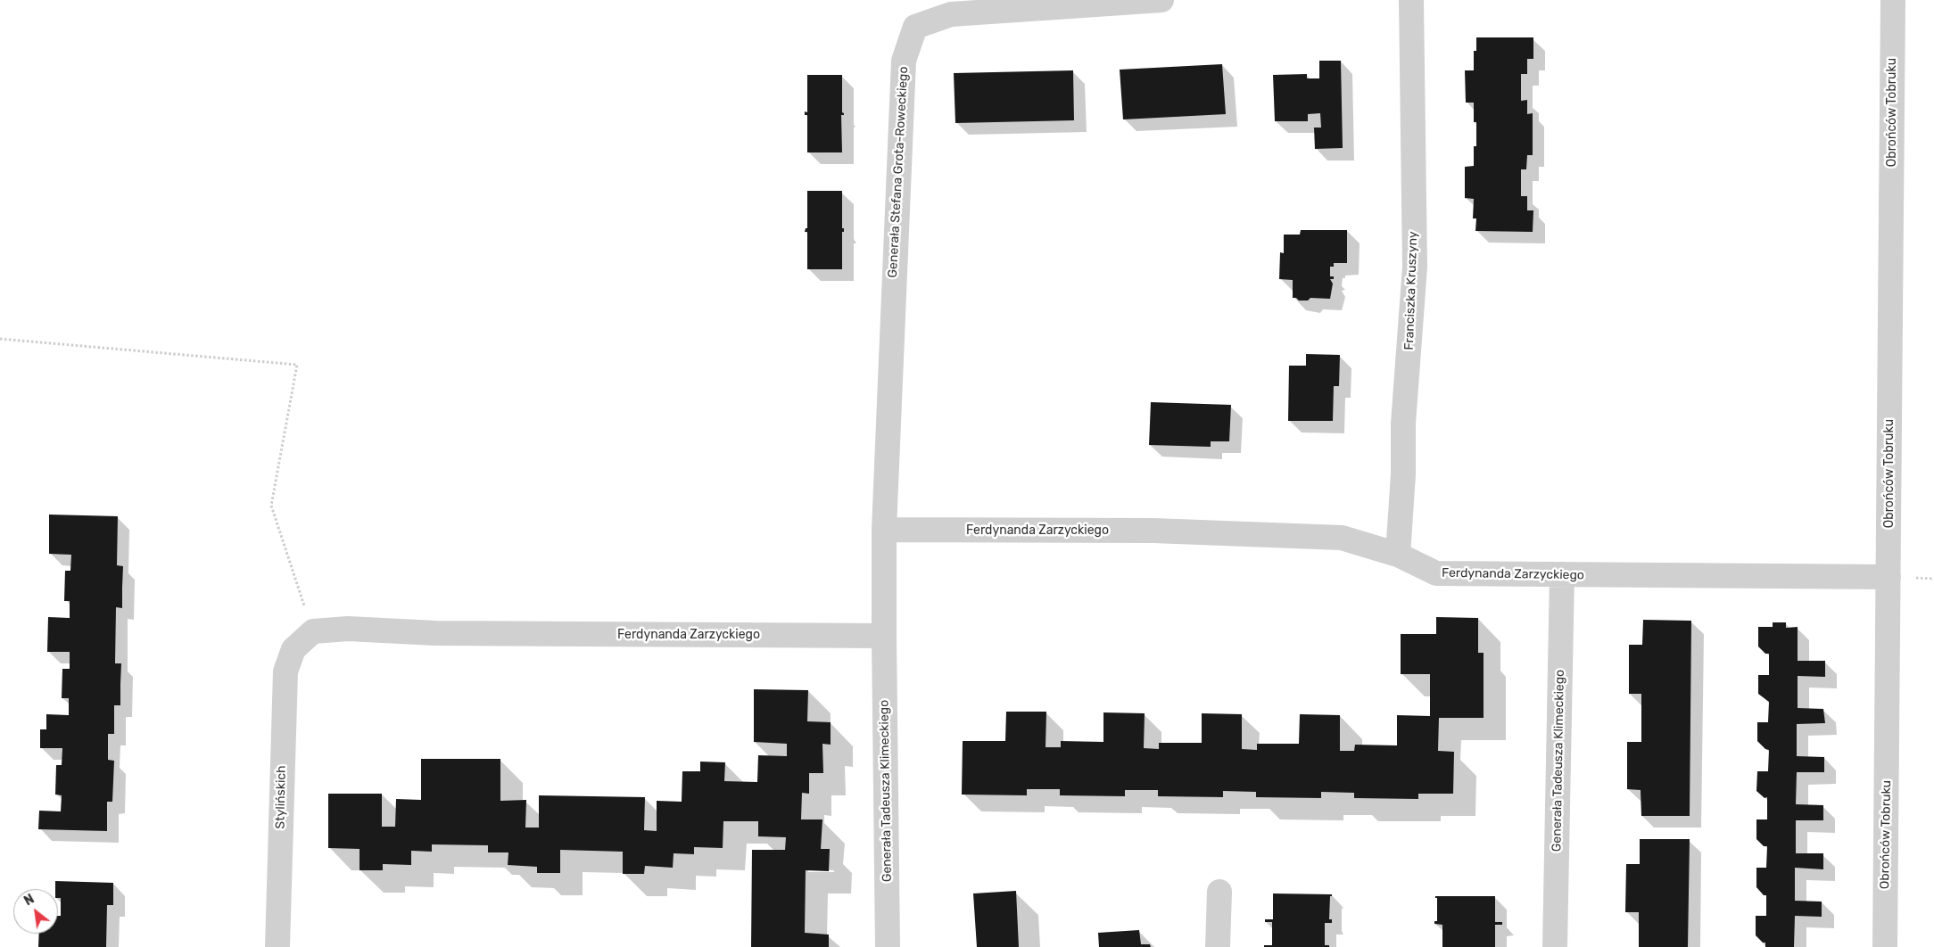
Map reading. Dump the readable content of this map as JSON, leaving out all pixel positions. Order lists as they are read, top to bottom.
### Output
{
  "streets": {
    "street": [
      "Obrońców Tobruku",
      "Generała Stefana Grota-Roweckiego",
      "Franciszka Kruszyny",
      "Ferdynanda Zarzyckiego",
      "Generała Tadeusza Klimeckiego",
      "Stylińskich"
    ]
  },
  "crossings": [
    ["Obrońców Tobruku", "Ferdynanda Zarzyckiego"],
    ["Generała Stefana Grota-Roweckiego", "Ferdynanda Zarzyckiego"],
    ["Franciszka Kruszyny", "Ferdynanda Zarzyckiego"],
    ["Ferdynanda Zarzyckiego", "Generała Tadeusza Klimeckiego"],
    ["Ferdynanda Zarzyckiego", "Stylińskich"]
  ],
  "north": "top left"
}
